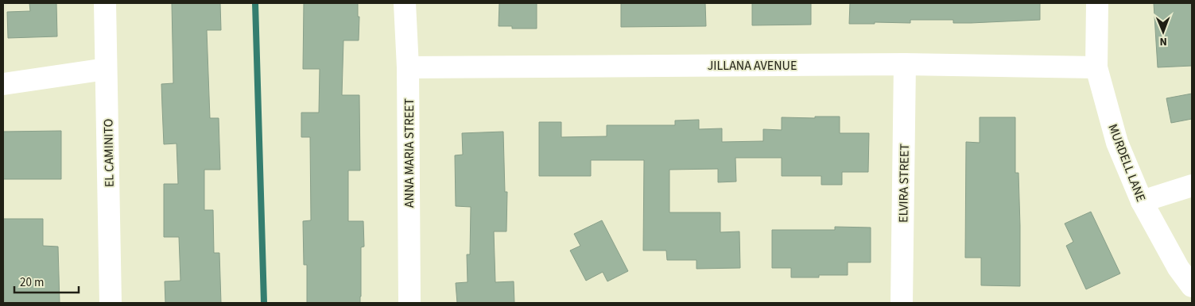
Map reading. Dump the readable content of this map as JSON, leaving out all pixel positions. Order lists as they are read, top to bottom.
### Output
{
  "streets": {
    "street": [
      "JILLANA AVENUE",
      "EL CAMINITO",
      "ANNA MARIA STREET",
      "MURDELL LANE",
      "ELVIRA STREET"
    ]
  },
  "crossings": [
    ["JILLANA AVENUE", "ANNA MARIA STREET"],
    ["JILLANA AVENUE", "MURDELL LANE"],
    ["JILLANA AVENUE", "ELVIRA STREET"]
  ],
  "scale_bar": "20 m",
  "north": "bottom"
}
